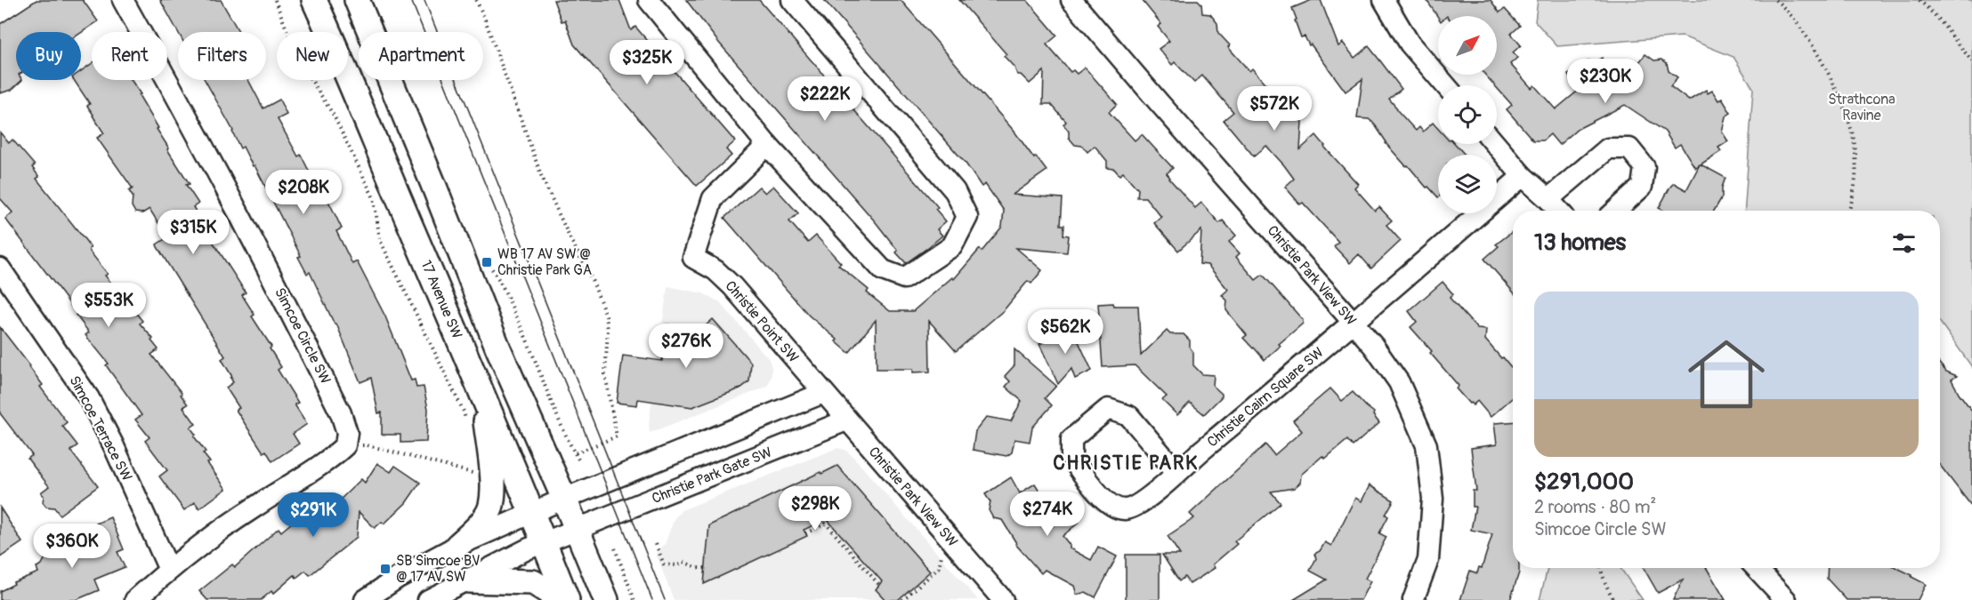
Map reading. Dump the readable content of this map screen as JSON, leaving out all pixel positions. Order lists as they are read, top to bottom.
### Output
{
  "streets": {
    "main road": ["17 Avenue SW"],
    "street": [
      "Christie Park View SW",
      "Christie Point SW",
      "Simcoe Circle SW",
      "Christie Cairn Square SW",
      "Simcoe Terrace SW",
      "Christie Park Gate SW"
    ]
  },
  "crossings": [
    ["Christie Park View SW", "Christie Point SW"],
    ["Christie Park View SW", "Christie Cairn Square SW"],
    ["Christie Park View SW", "Christie Park Gate SW"],
    ["17 Avenue SW", "Christie Park Gate SW"]
  ],
  "districts": ["CHRISTIE PARK"],
  "parks": ["Strathcona Ravine"],
  "places": {
    "transit": ["WB 17 AV SW @ Christie Park GA", "SB Simcoe BV @ 17 AV SW"]
  },
  "north": "top right",
  "page": {
    "chip": [
      "Buy",
      "Rent",
      "Filters",
      "New",
      "Apartment"
    ],
    "price": [
      "$325K",
      "$230K",
      "$222K",
      "$572K",
      "$208K",
      "$315K",
      "$553K",
      "$562K",
      "$276K",
      "$298K",
      "$274K",
      "$291K",
      "$360K"
    ],
    "heading": "13 homes",
    "list": [
      {
        "name": "$291,000",
        "note": "2 rooms · 80 m² · Simcoe Circle SW"
      }
    ]
  }
}
